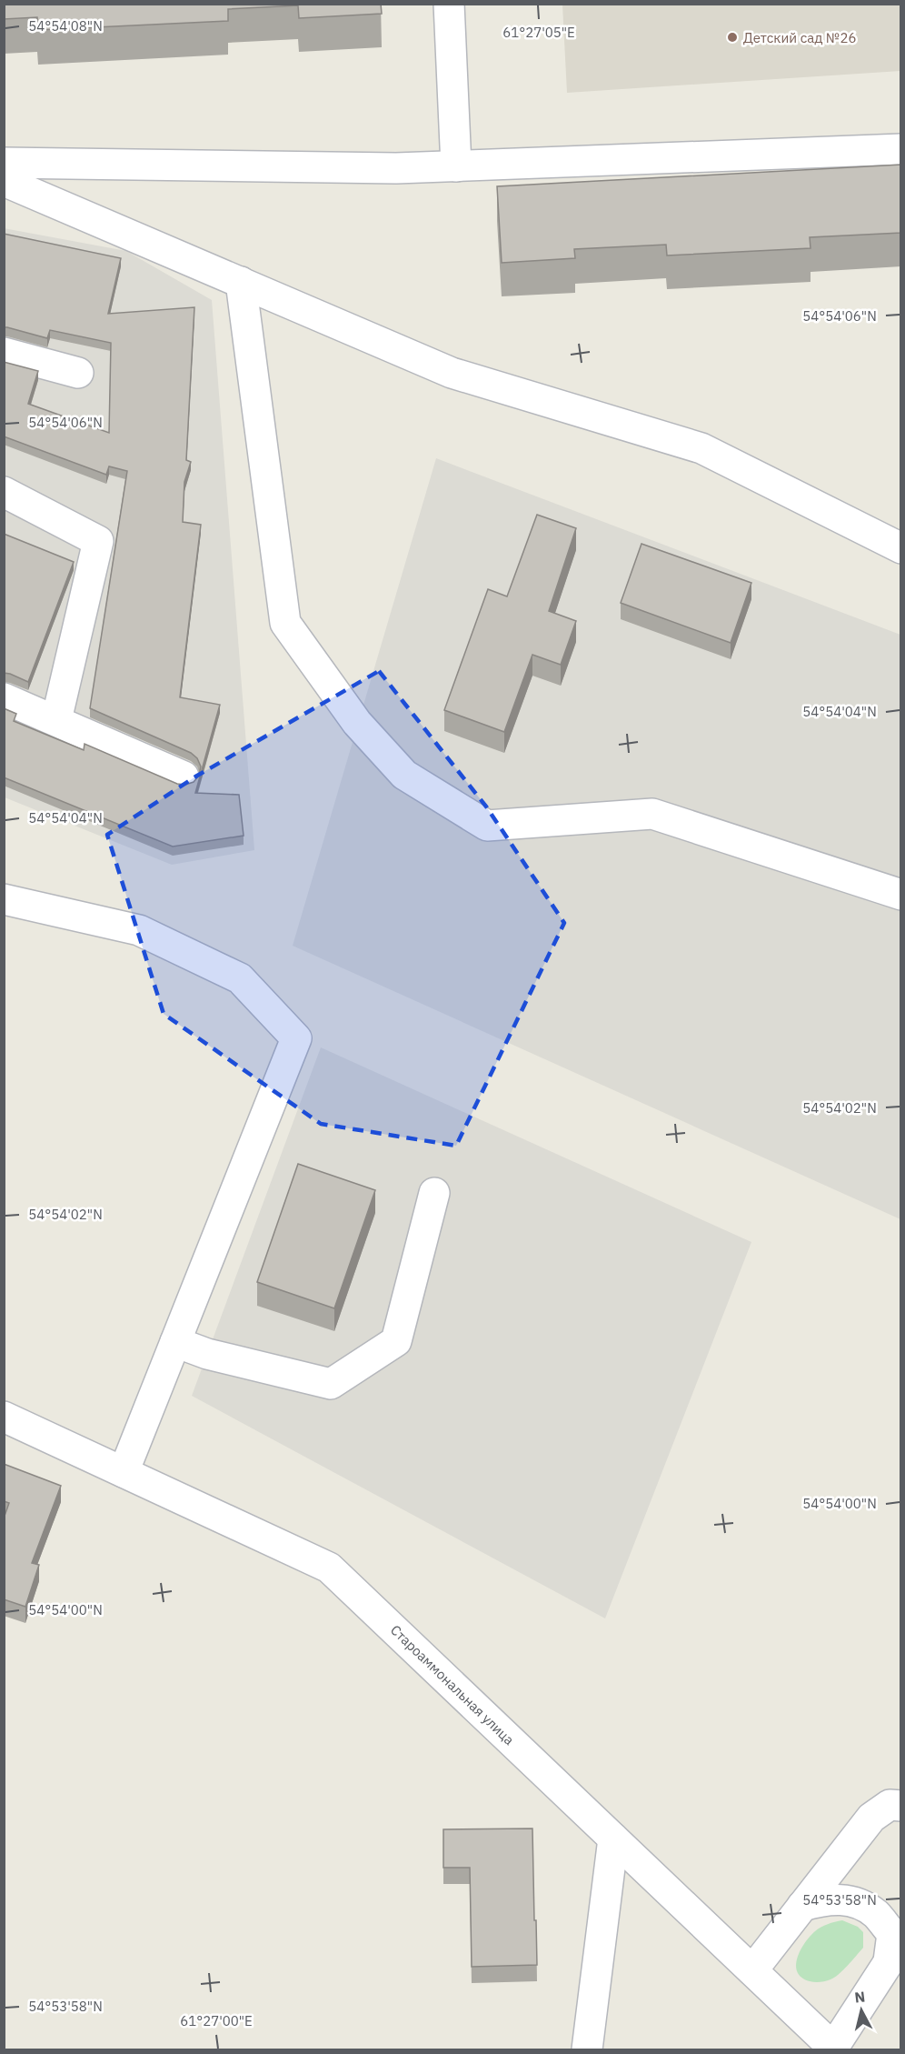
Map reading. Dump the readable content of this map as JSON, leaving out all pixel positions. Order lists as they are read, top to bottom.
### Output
{
  "streets": {
    "street": ["Староаммональная улица"]
  },
  "places": ["Детский сад №26"],
  "north": "top",
  "coordinates": [
    "54°54'08\"N",
    "61°27'05\"E",
    "54°54'06\"N",
    "54°54'04\"N",
    "54°54'02\"N",
    "54°54'00\"N",
    "54°53'58\"N",
    "61°27'00\"E"
  ]
}
